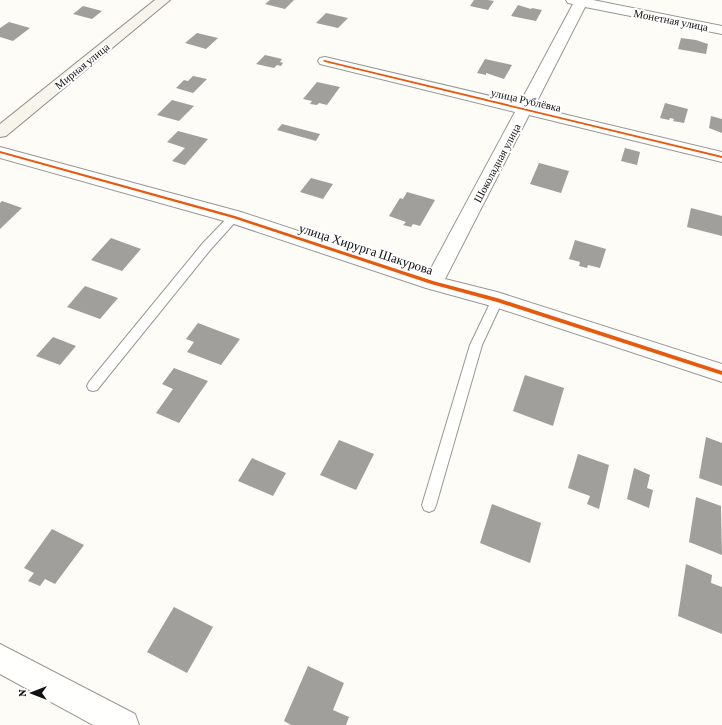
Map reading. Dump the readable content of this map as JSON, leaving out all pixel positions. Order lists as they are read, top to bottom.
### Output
{
  "streets": {
    "street": [
      "Монетная улица",
      "Мирная улица",
      "улица Рублёвка",
      "Шоколадная улица",
      "улица Хирурга Шакурова"
    ]
  },
  "crossings": [
    ["Монетная улица", "Шоколадная улица"],
    ["улица Рублёвка", "Шоколадная улица"],
    ["Шоколадная улица", "улица Хирурга Шакурова"]
  ],
  "north": "left"
}
